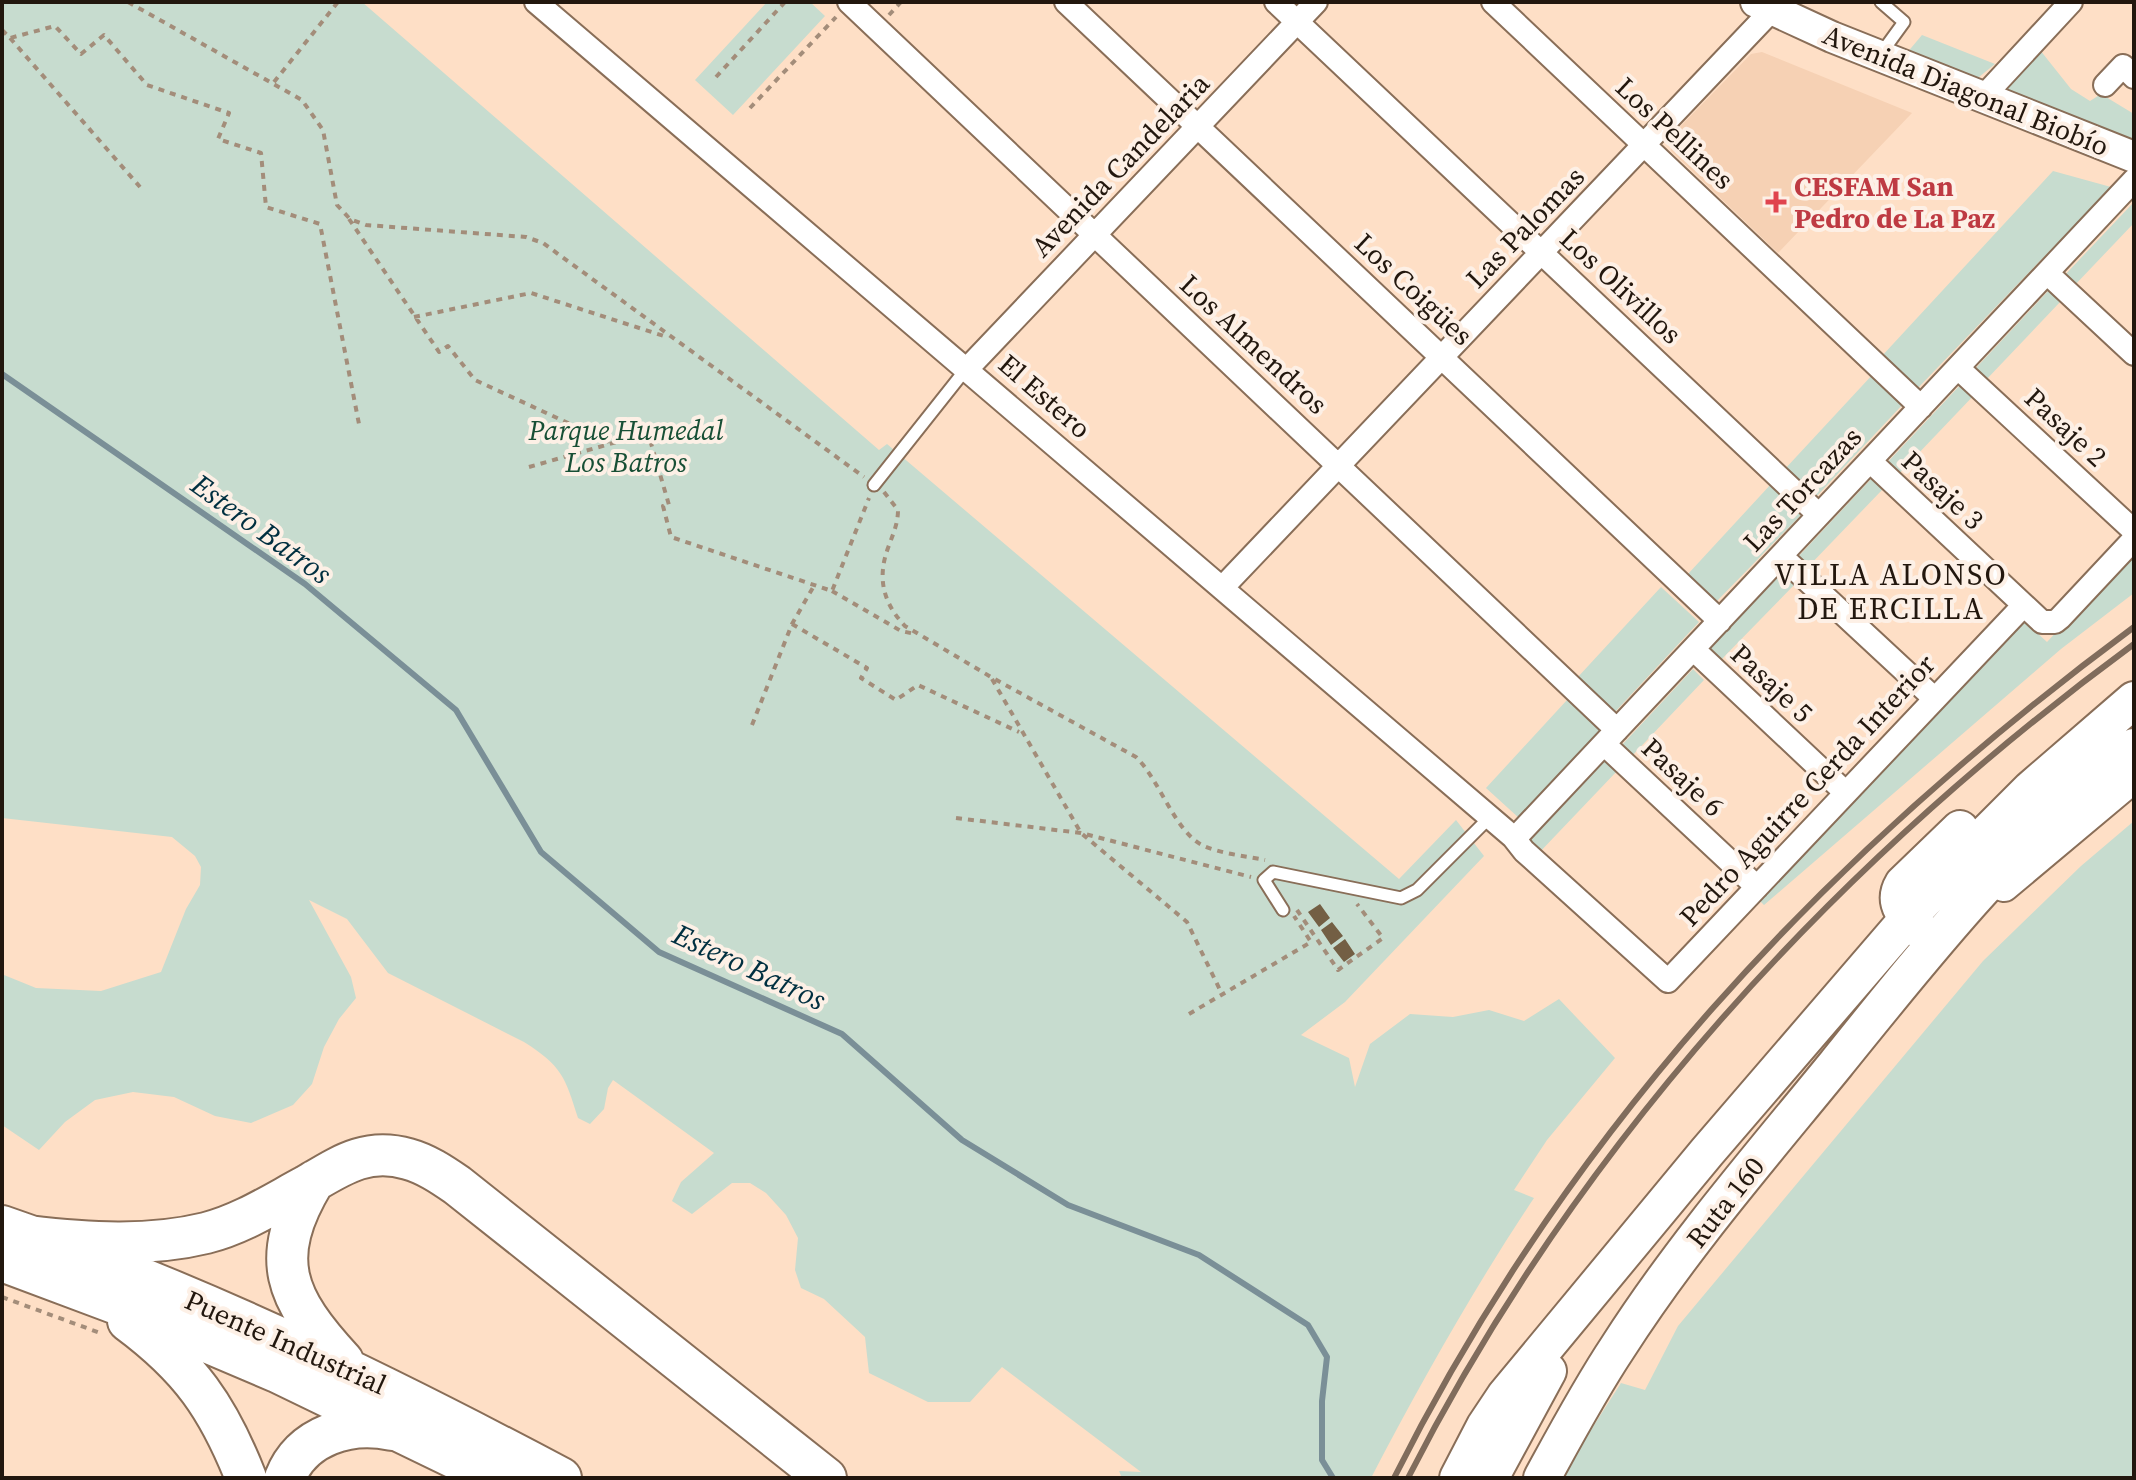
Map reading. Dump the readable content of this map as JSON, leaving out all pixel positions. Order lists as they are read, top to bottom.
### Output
{
  "streets": {
    "highway": ["Ruta 160", "Puente Industrial"],
    "main road": ["Avenida Diagonal Biobío"],
    "street": [
      "Los Pellines",
      "Avenida Candelaria",
      "Las Palomas",
      "Los Olivillos",
      "Los Coigües",
      "Los Almendros",
      "El Estero",
      "Pasaje 2",
      "Las Torcazas",
      "Pasaje 3",
      "Pasaje 5",
      "Pasaje 6",
      "Pedro Aguirre Cerda Interior"
    ]
  },
  "crossings": [
    ["Avenida Diagonal Biobío", "Las Palomas"],
    ["Los Pellines", "Las Palomas"],
    ["Los Pellines", "Las Torcazas"],
    ["Avenida Candelaria", "Los Olivillos"],
    ["Avenida Candelaria", "Los Coigües"],
    ["Avenida Candelaria", "Los Almendros"],
    ["Avenida Candelaria", "El Estero"],
    ["Las Palomas", "Los Olivillos"],
    ["Las Palomas", "Los Coigües"],
    ["Las Palomas", "Los Almendros"],
    ["Las Palomas", "El Estero"],
    ["Los Olivillos", "Las Torcazas"],
    ["Los Coigües", "Las Torcazas"],
    ["Los Almendros", "Las Torcazas"],
    ["Los Almendros", "Pasaje 6"],
    ["El Estero", "Las Torcazas"],
    ["El Estero", "Pedro Aguirre Cerda Interior"],
    ["Pasaje 2", "Las Torcazas"],
    ["Las Torcazas", "Pasaje 3"],
    ["Las Torcazas", "Pasaje 5"],
    ["Las Torcazas", "Pasaje 6"],
    ["Pasaje 3", "Pedro Aguirre Cerda Interior"],
    ["Pasaje 5", "Pedro Aguirre Cerda Interior"],
    ["Pasaje 6", "Pedro Aguirre Cerda Interior"]
  ],
  "districts": ["VILLA ALONSO DE ERCILLA"],
  "water": ["Estero Batros"],
  "parks": ["Parque Humedal Los Batros"],
  "places": {
    "health": ["CESFAM San Pedro de La Paz"]
  }
}
